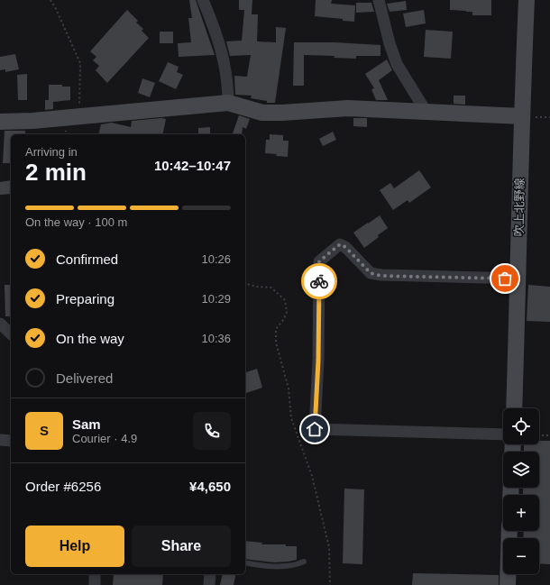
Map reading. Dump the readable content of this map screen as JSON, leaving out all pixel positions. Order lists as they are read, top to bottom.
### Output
{
  "streets": {
    "street": ["吹上北野線"]
  },
  "page": {
    "heading": ["2 min", "Arriving in", "10:42–10:47"],
    "panel": [
      "Sam",
      "Courier · 4.9",
      "Order #6256",
      "¥4,650"
    ],
    "bar": "On the way · 100 m",
    "list": [
      ["Confirmed", "10:26"],
      ["Preparing", "10:29"],
      ["On the way", "10:36"],
      "Delivered"
    ],
    "map_buttons": ["+", "−"],
    "round": "S",
    "buttons": ["Help", "Share"]
  }
}
